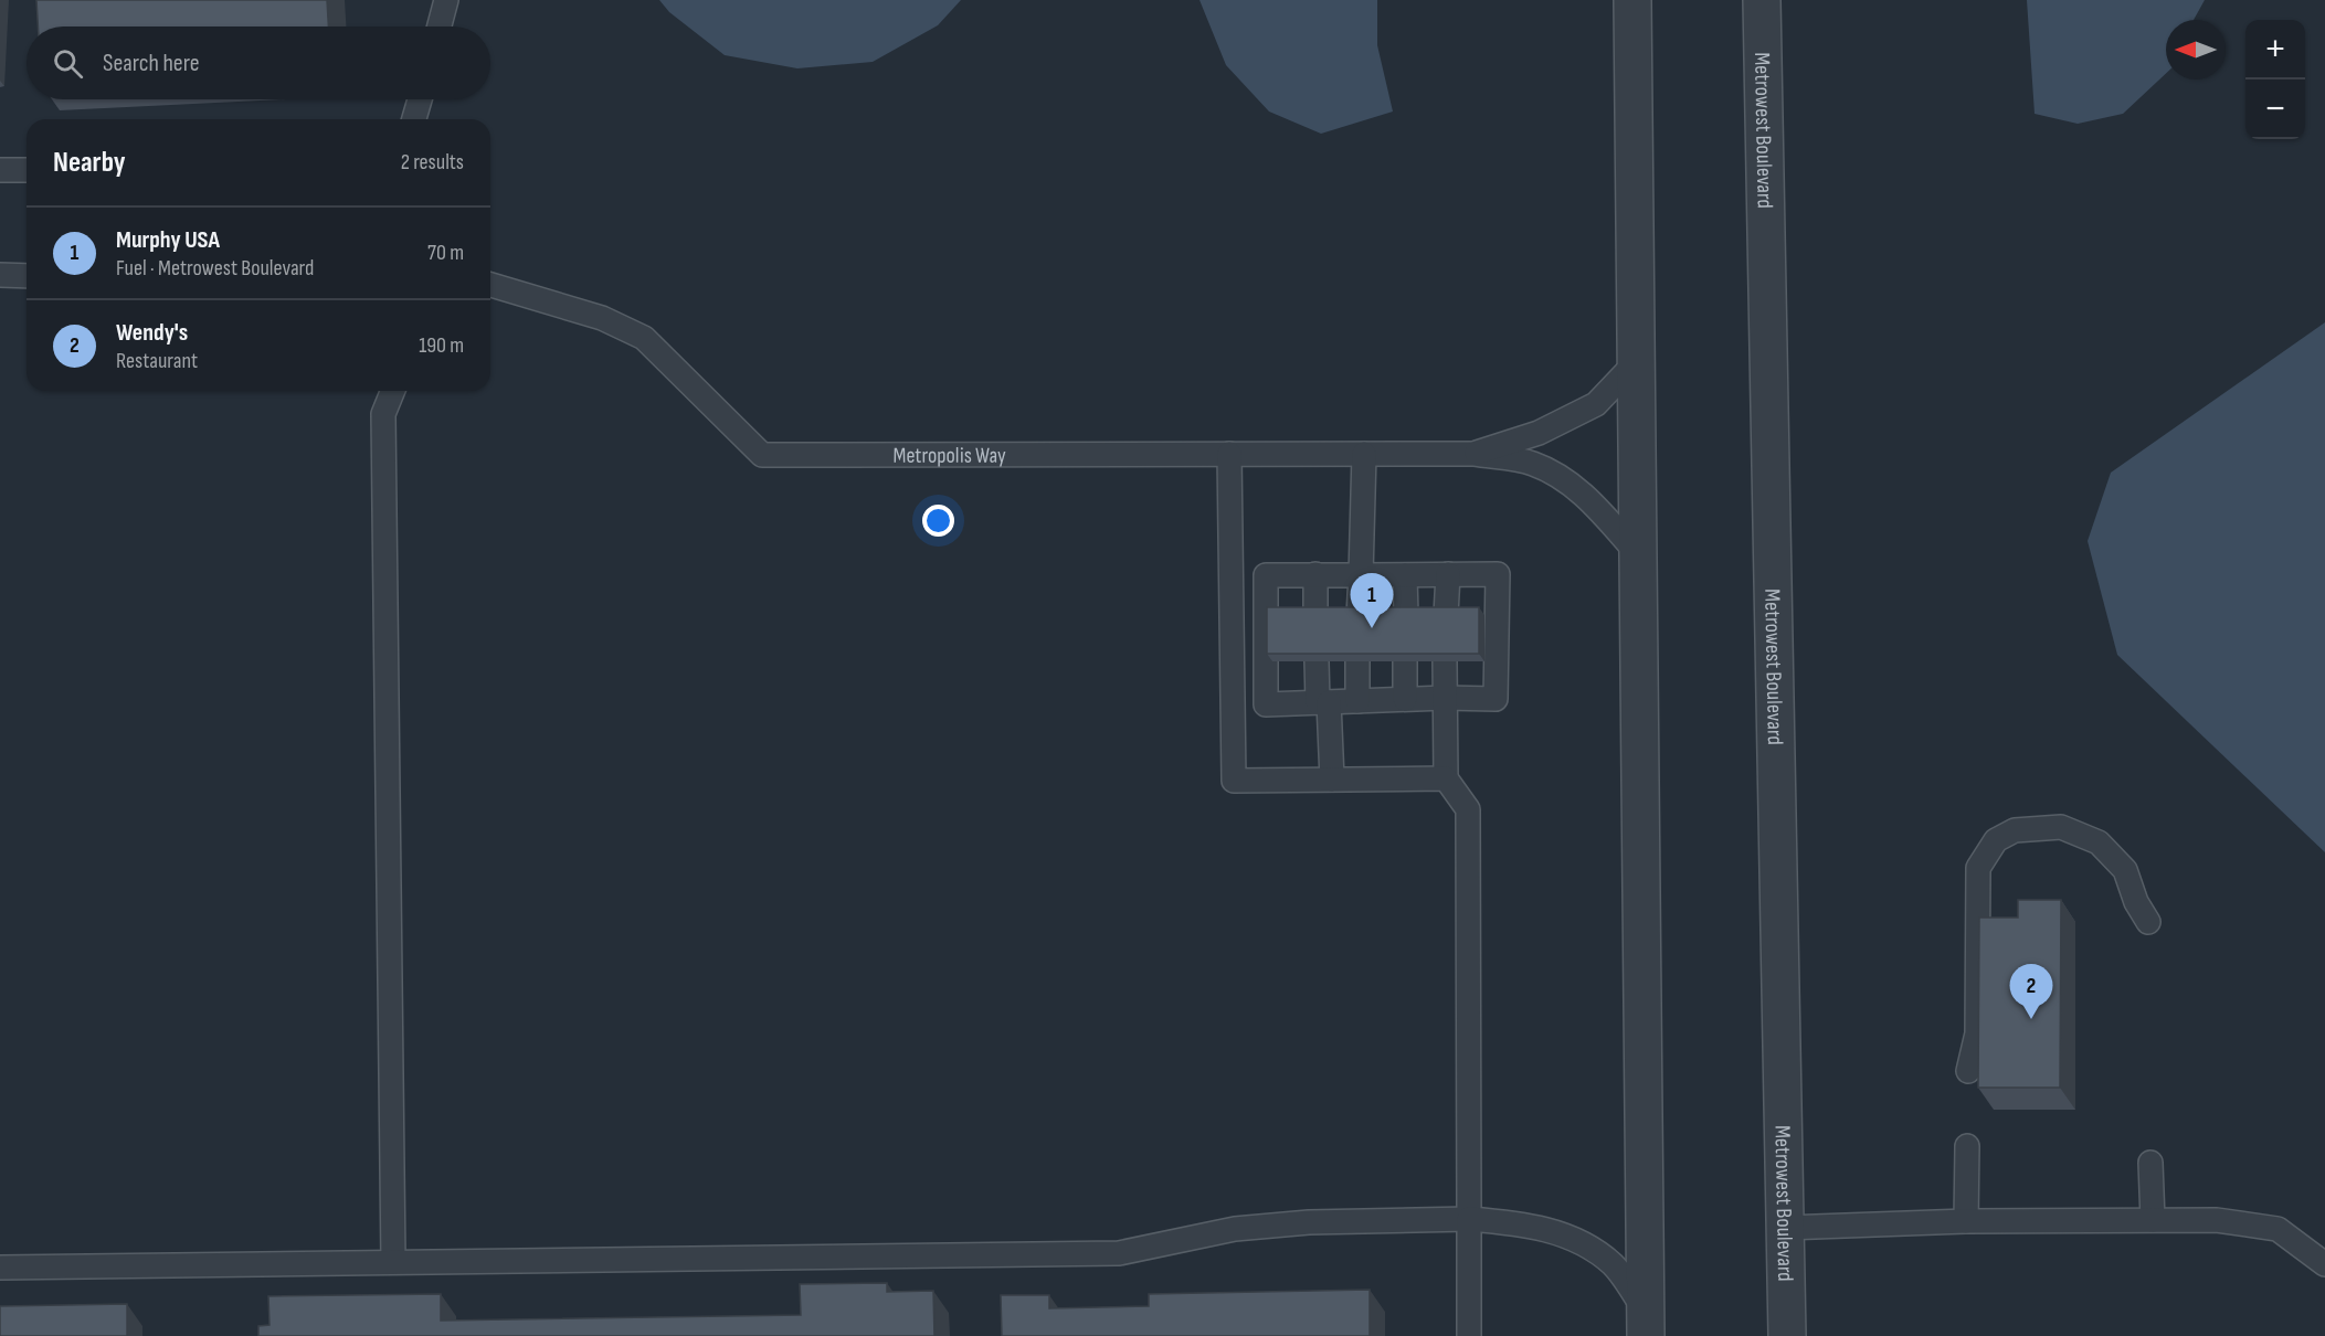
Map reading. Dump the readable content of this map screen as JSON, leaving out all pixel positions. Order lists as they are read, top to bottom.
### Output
{
  "streets": {
    "street": ["Metrowest Boulevard"],
    "lane": ["Metropolis Way"]
  },
  "north": "left",
  "page": {
    "map_buttons": ["+", "−"],
    "search": "Search here",
    "heading": ["Nearby", "2 results"],
    "list": [
      {
        "mark": "1",
        "name": "Murphy USA",
        "note": "Fuel · Metrowest Boulevard",
        "value": "70 m"
      },
      {
        "mark": "2",
        "name": "Wendy's",
        "note": "Restaurant",
        "value": "190 m"
      }
    ],
    "pins": ["1", "2"]
  }
}
